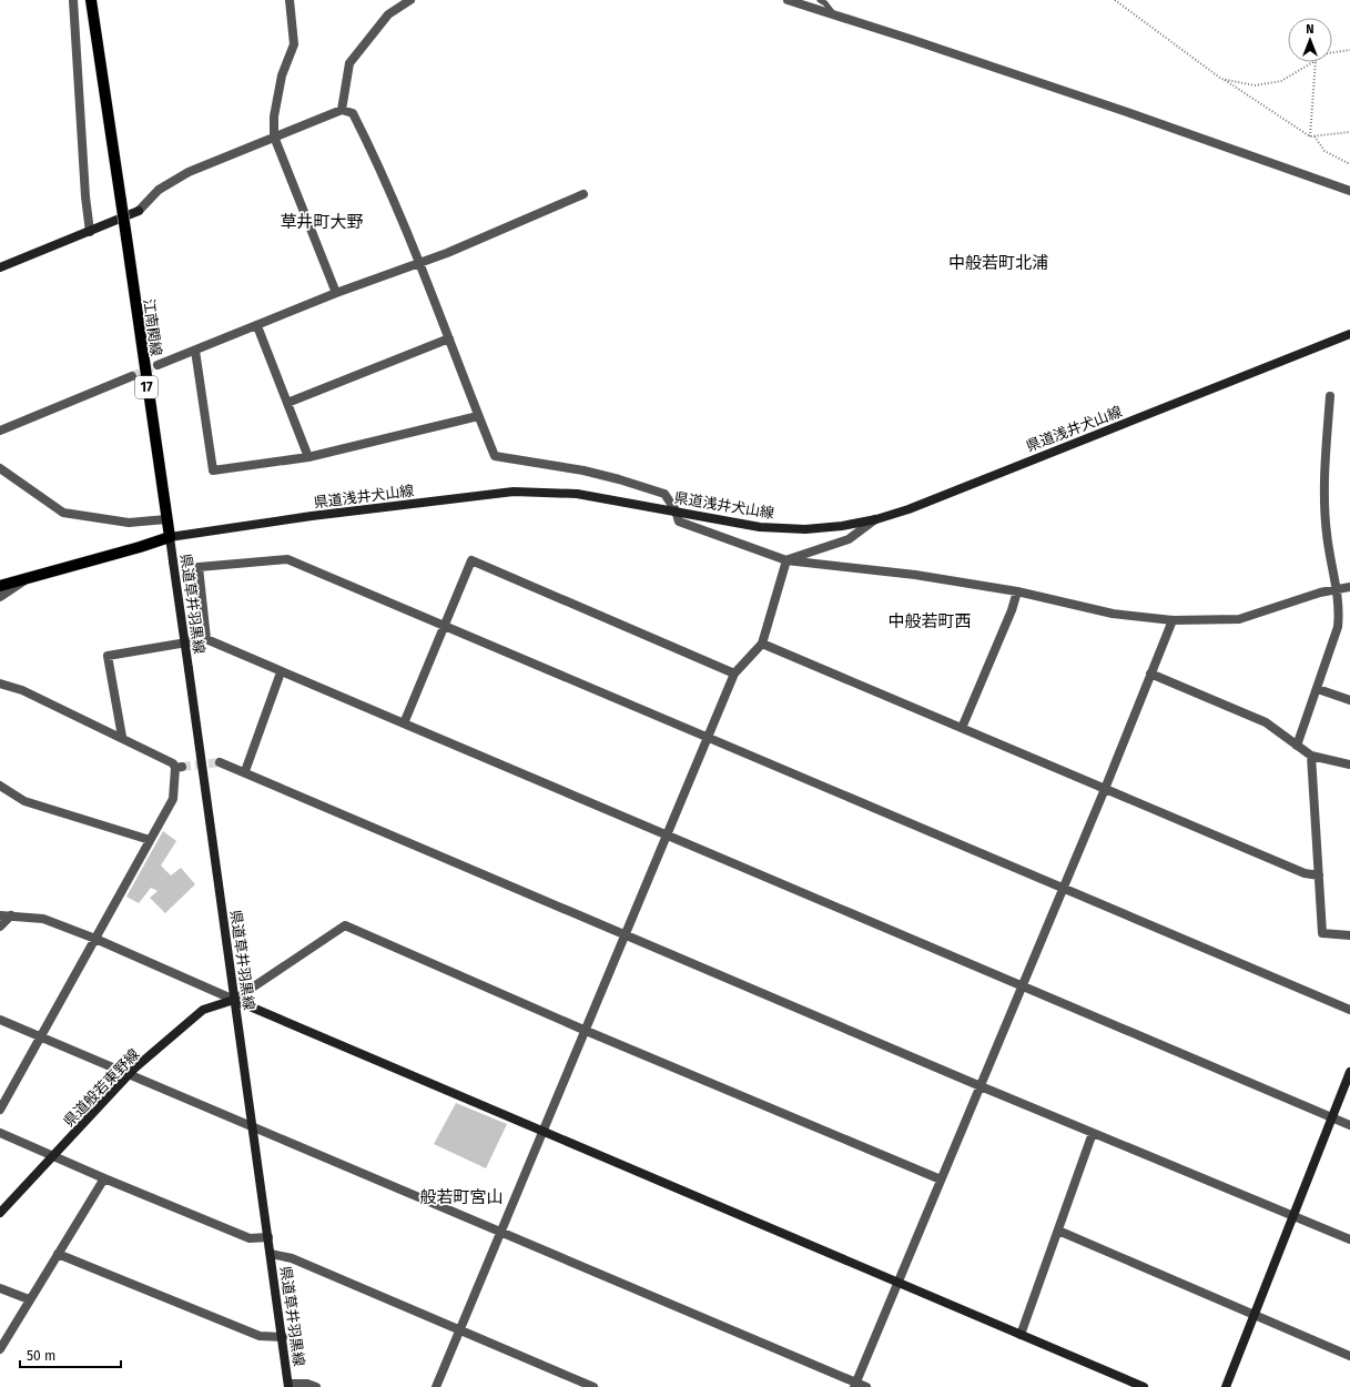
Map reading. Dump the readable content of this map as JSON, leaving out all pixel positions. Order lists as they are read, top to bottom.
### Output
{
  "streets": {
    "main road": [
      "江南関線",
      "17",
      "県道浅井犬山線",
      "県道草井羽黒線",
      "県道般若東野線"
    ]
  },
  "crossings": [
    ["江南関線", "県道浅井犬山線"],
    ["江南関線", "県道草井羽黒線"],
    ["県道浅井犬山線", "県道草井羽黒線"],
    ["県道草井羽黒線", "県道般若東野線"]
  ],
  "districts": [
    "草井町大野",
    "中般若町北浦",
    "中般若町西",
    "般若町宮山"
  ],
  "scale_bar": "50 m",
  "north": "top"
}
